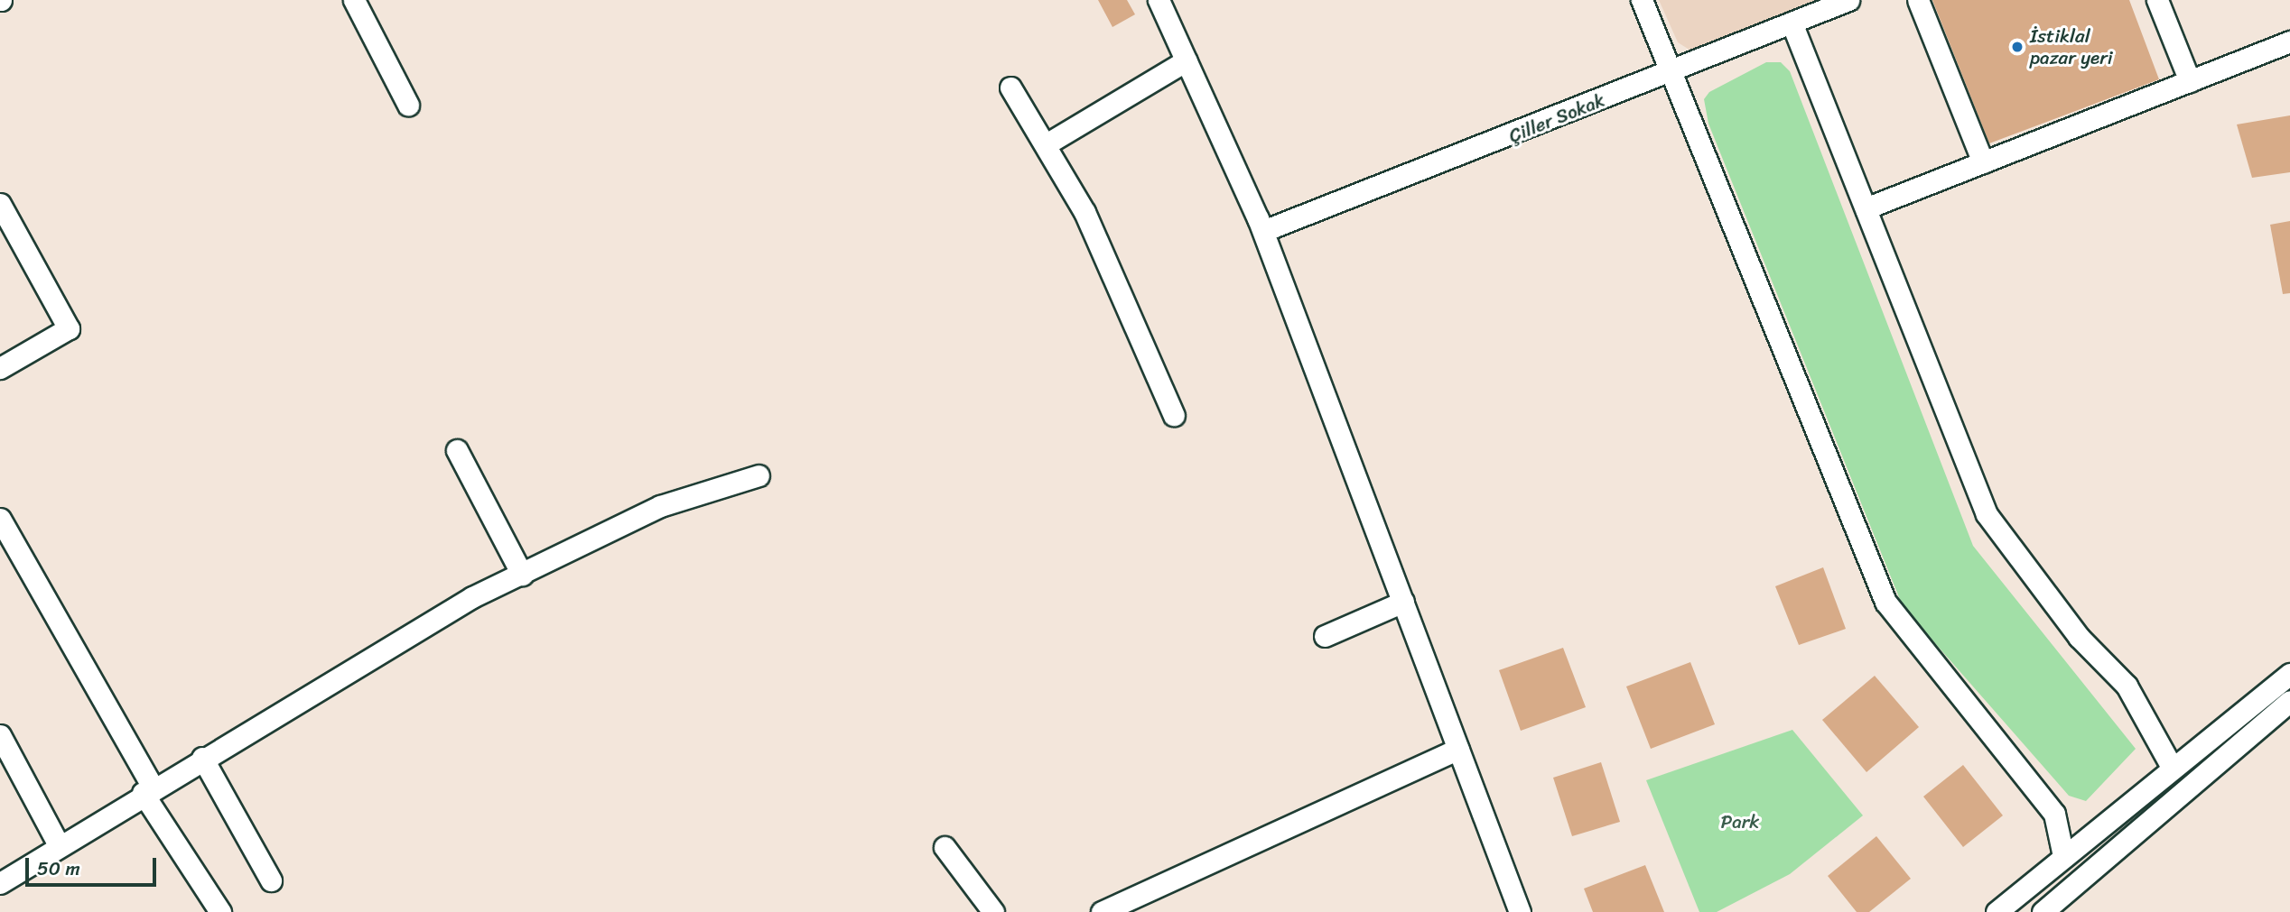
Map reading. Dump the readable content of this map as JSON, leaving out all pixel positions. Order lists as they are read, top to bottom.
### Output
{
  "streets": {
    "street": ["Çiller Sokak"]
  },
  "parks": ["Park"],
  "places": ["İstiklal pazar yeri"],
  "scale_bar": "50 m"
}
